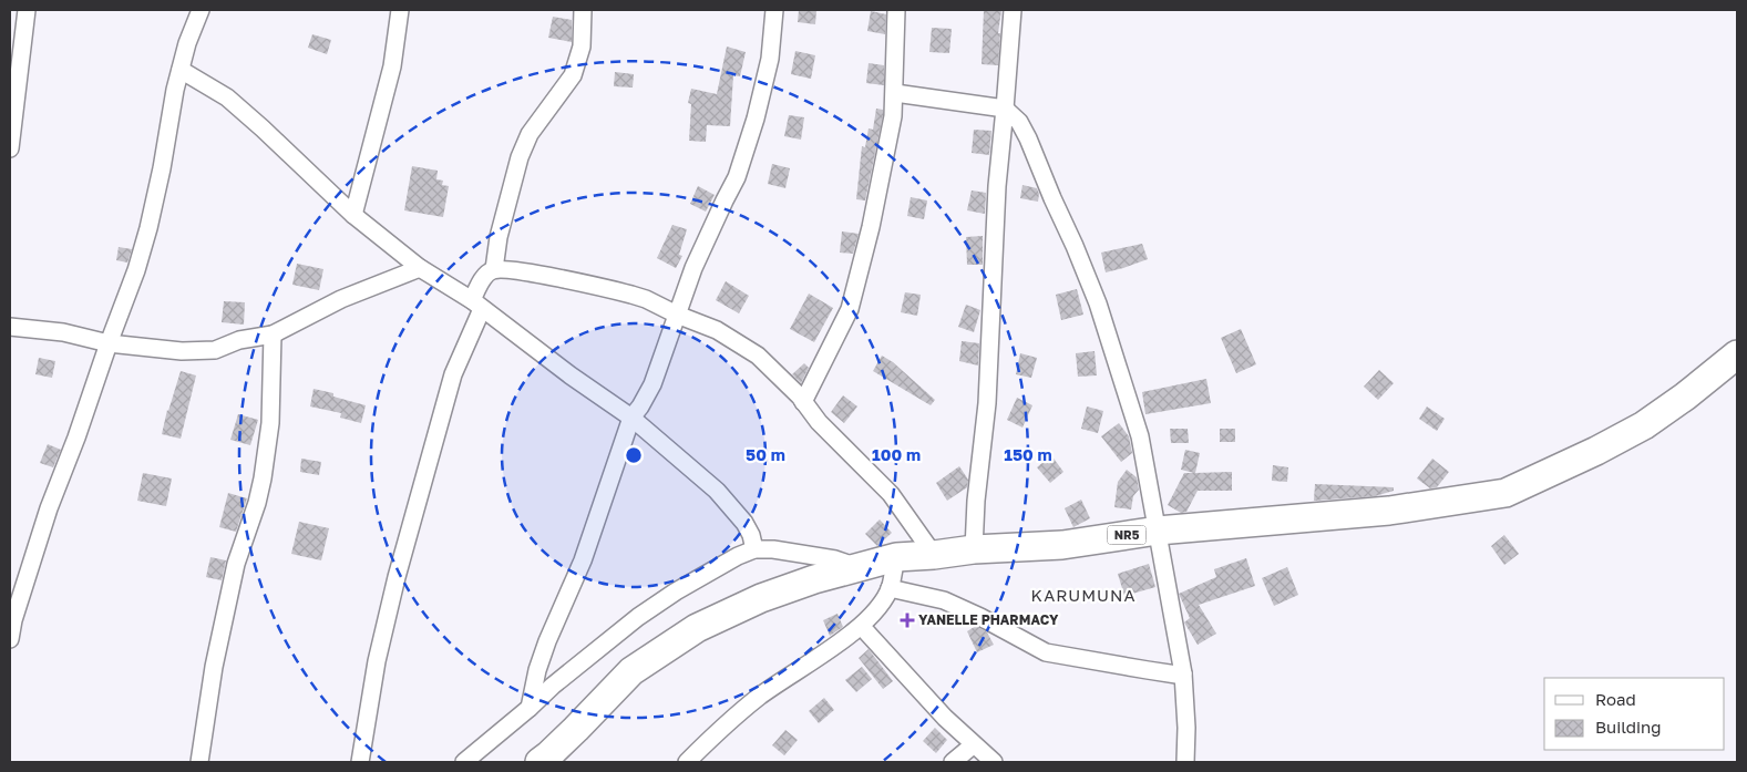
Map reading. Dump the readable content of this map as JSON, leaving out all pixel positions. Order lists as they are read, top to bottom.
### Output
{
  "streets": {
    "highway": ["NR5"]
  },
  "districts": ["KARUMUNA"],
  "places": {
    "health": ["YANELLE PHARMACY"]
  },
  "legend": ["Road", "Building"],
  "rings": ["50 m", "100 m", "150 m"]
}
